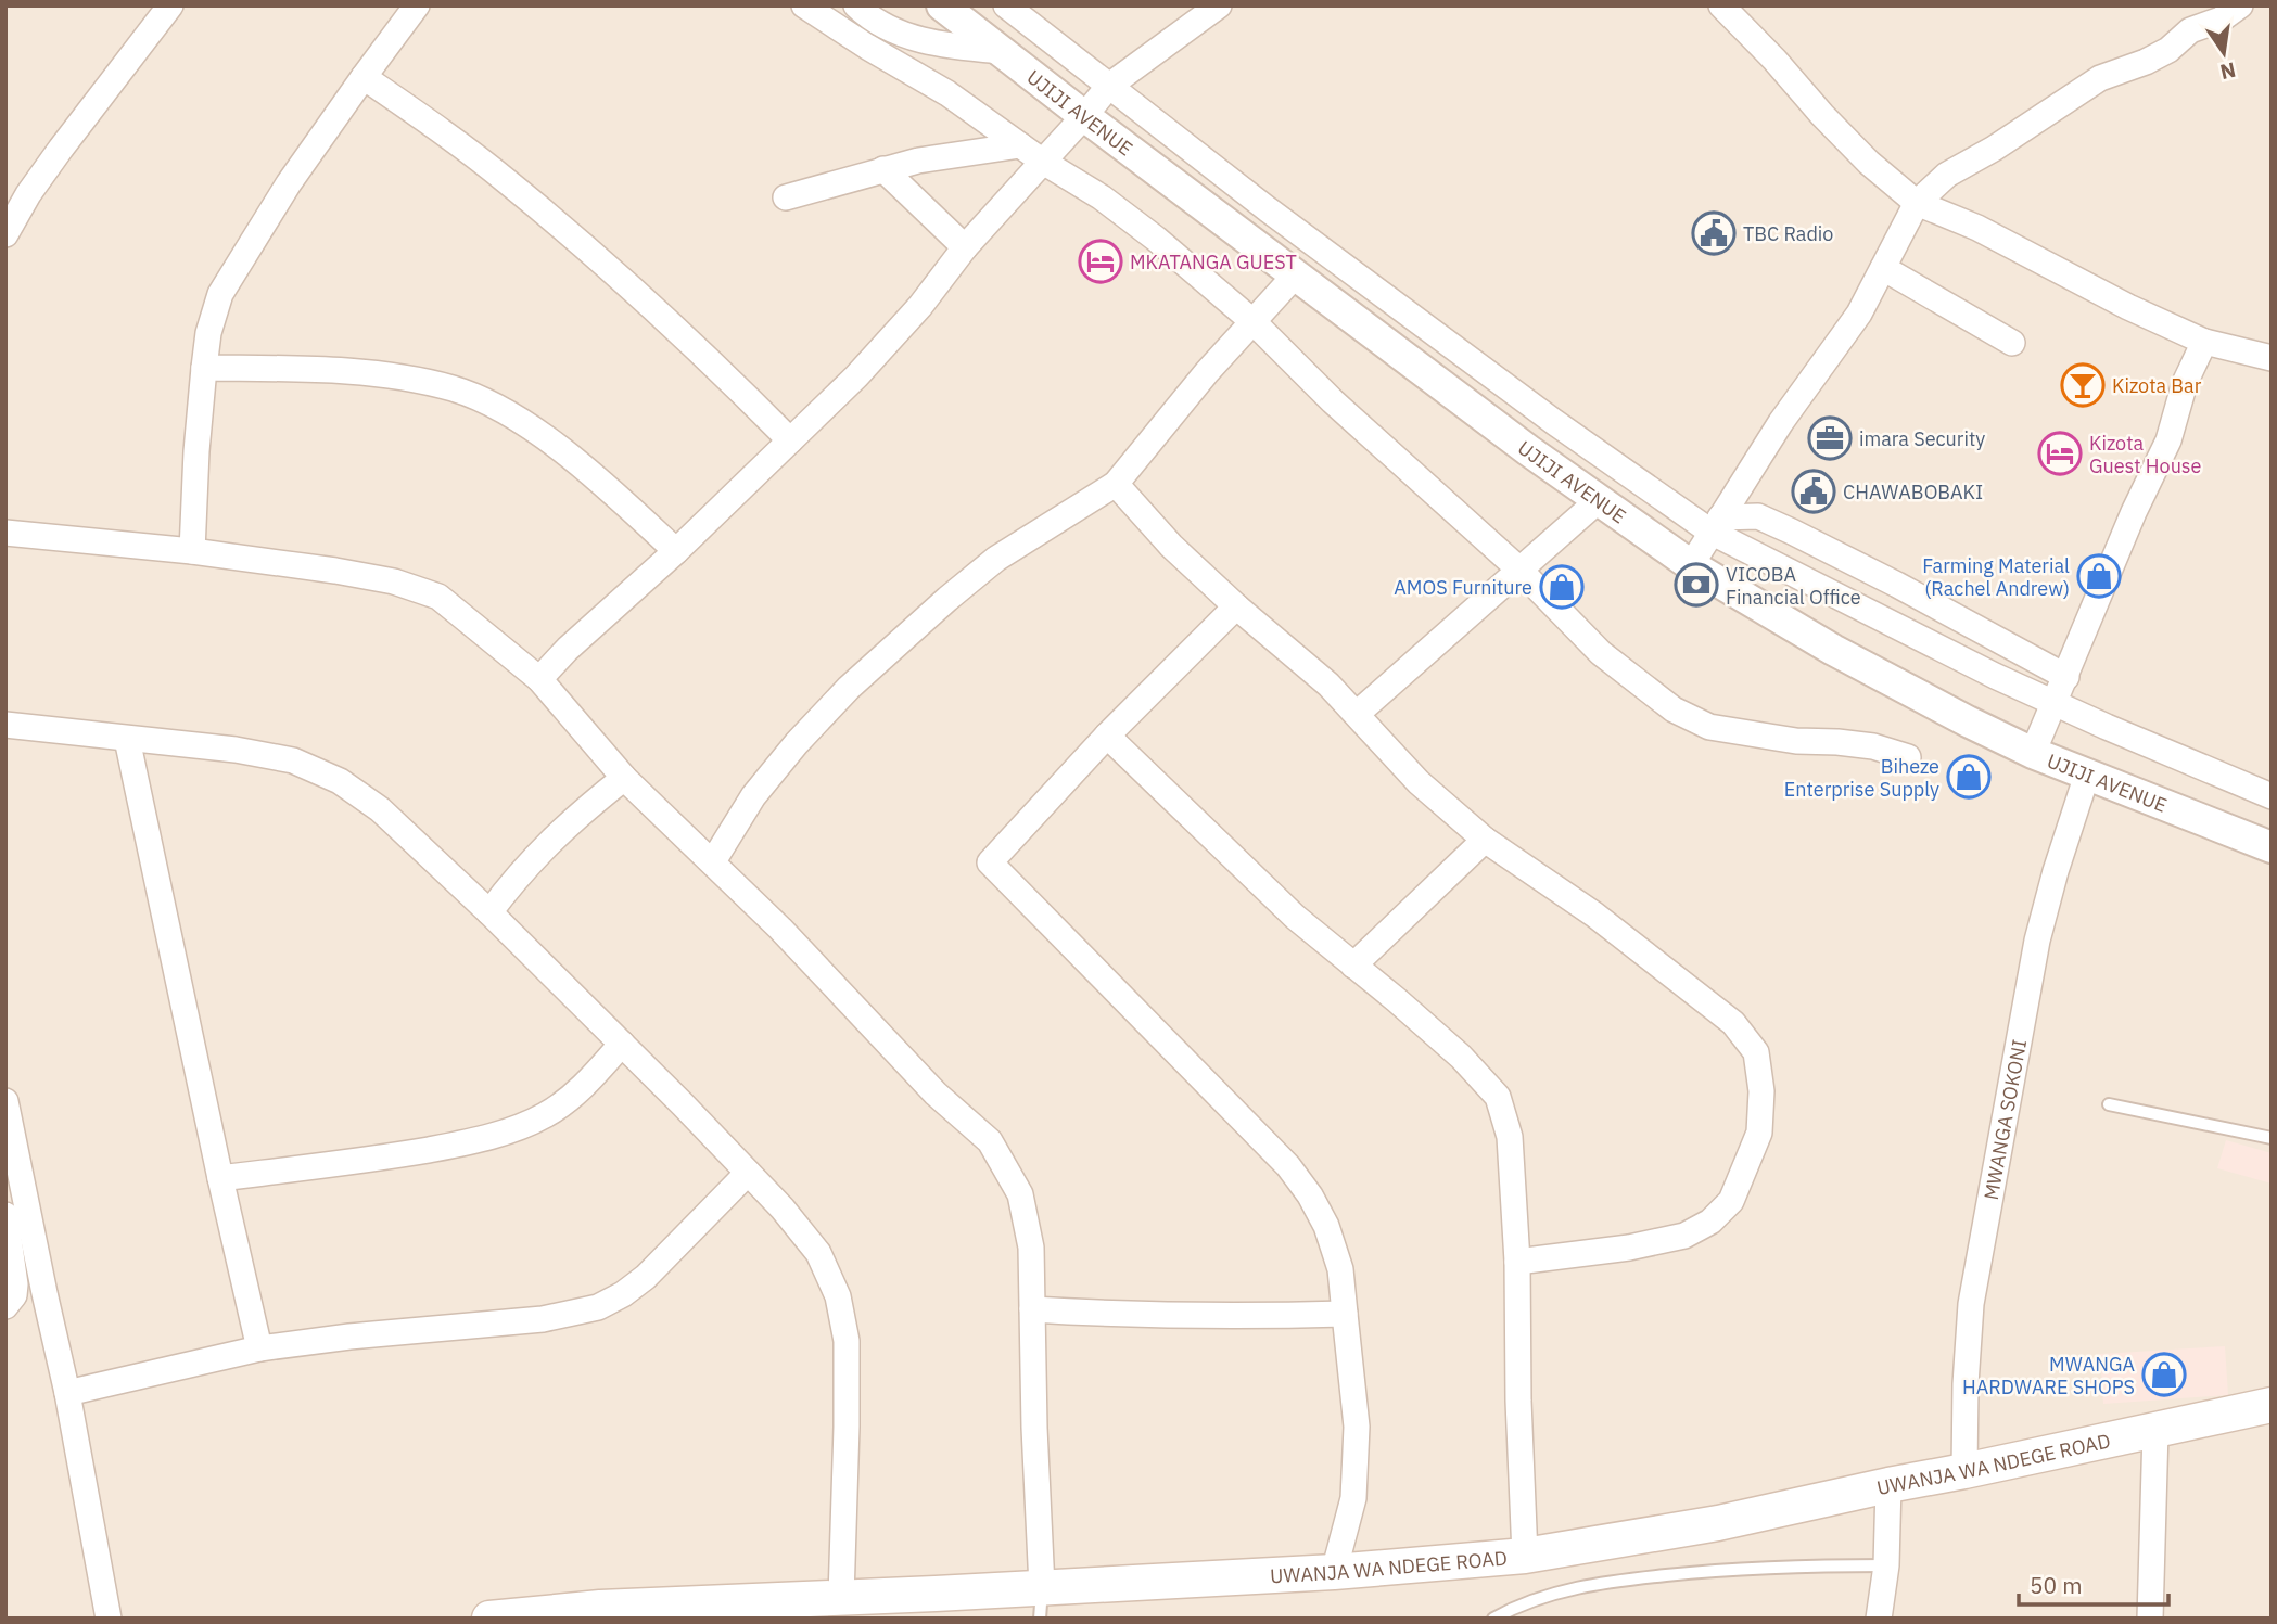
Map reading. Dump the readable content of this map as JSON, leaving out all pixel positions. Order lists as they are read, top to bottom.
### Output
{
  "streets": {
    "main road": ["UWANJA WA NDEGE ROAD"],
    "street": ["UJIJI AVENUE", "MWANGA SOKONI"]
  },
  "crossings": [
    ["UJIJI AVENUE", "MWANGA SOKONI"],
    ["MWANGA SOKONI", "UWANJA WA NDEGE ROAD"]
  ],
  "places": {
    "public building": ["TBC Radio", "CHAWABOBAKI"],
    "hotel": ["MKATANGA GUEST", "Kizota Guest House"],
    "bar": ["Kizota Bar"],
    "office": ["imara Security"],
    "shop": [
      "Farming Material (Rachel Andrew)",
      "AMOS Furniture",
      "Biheze Enterprise Supply",
      "MWANGA HARDWARE SHOPS"
    ],
    "bank": ["VICOBA Financial Office"]
  },
  "scale_bar": "50 m",
  "north": "bottom"
}
